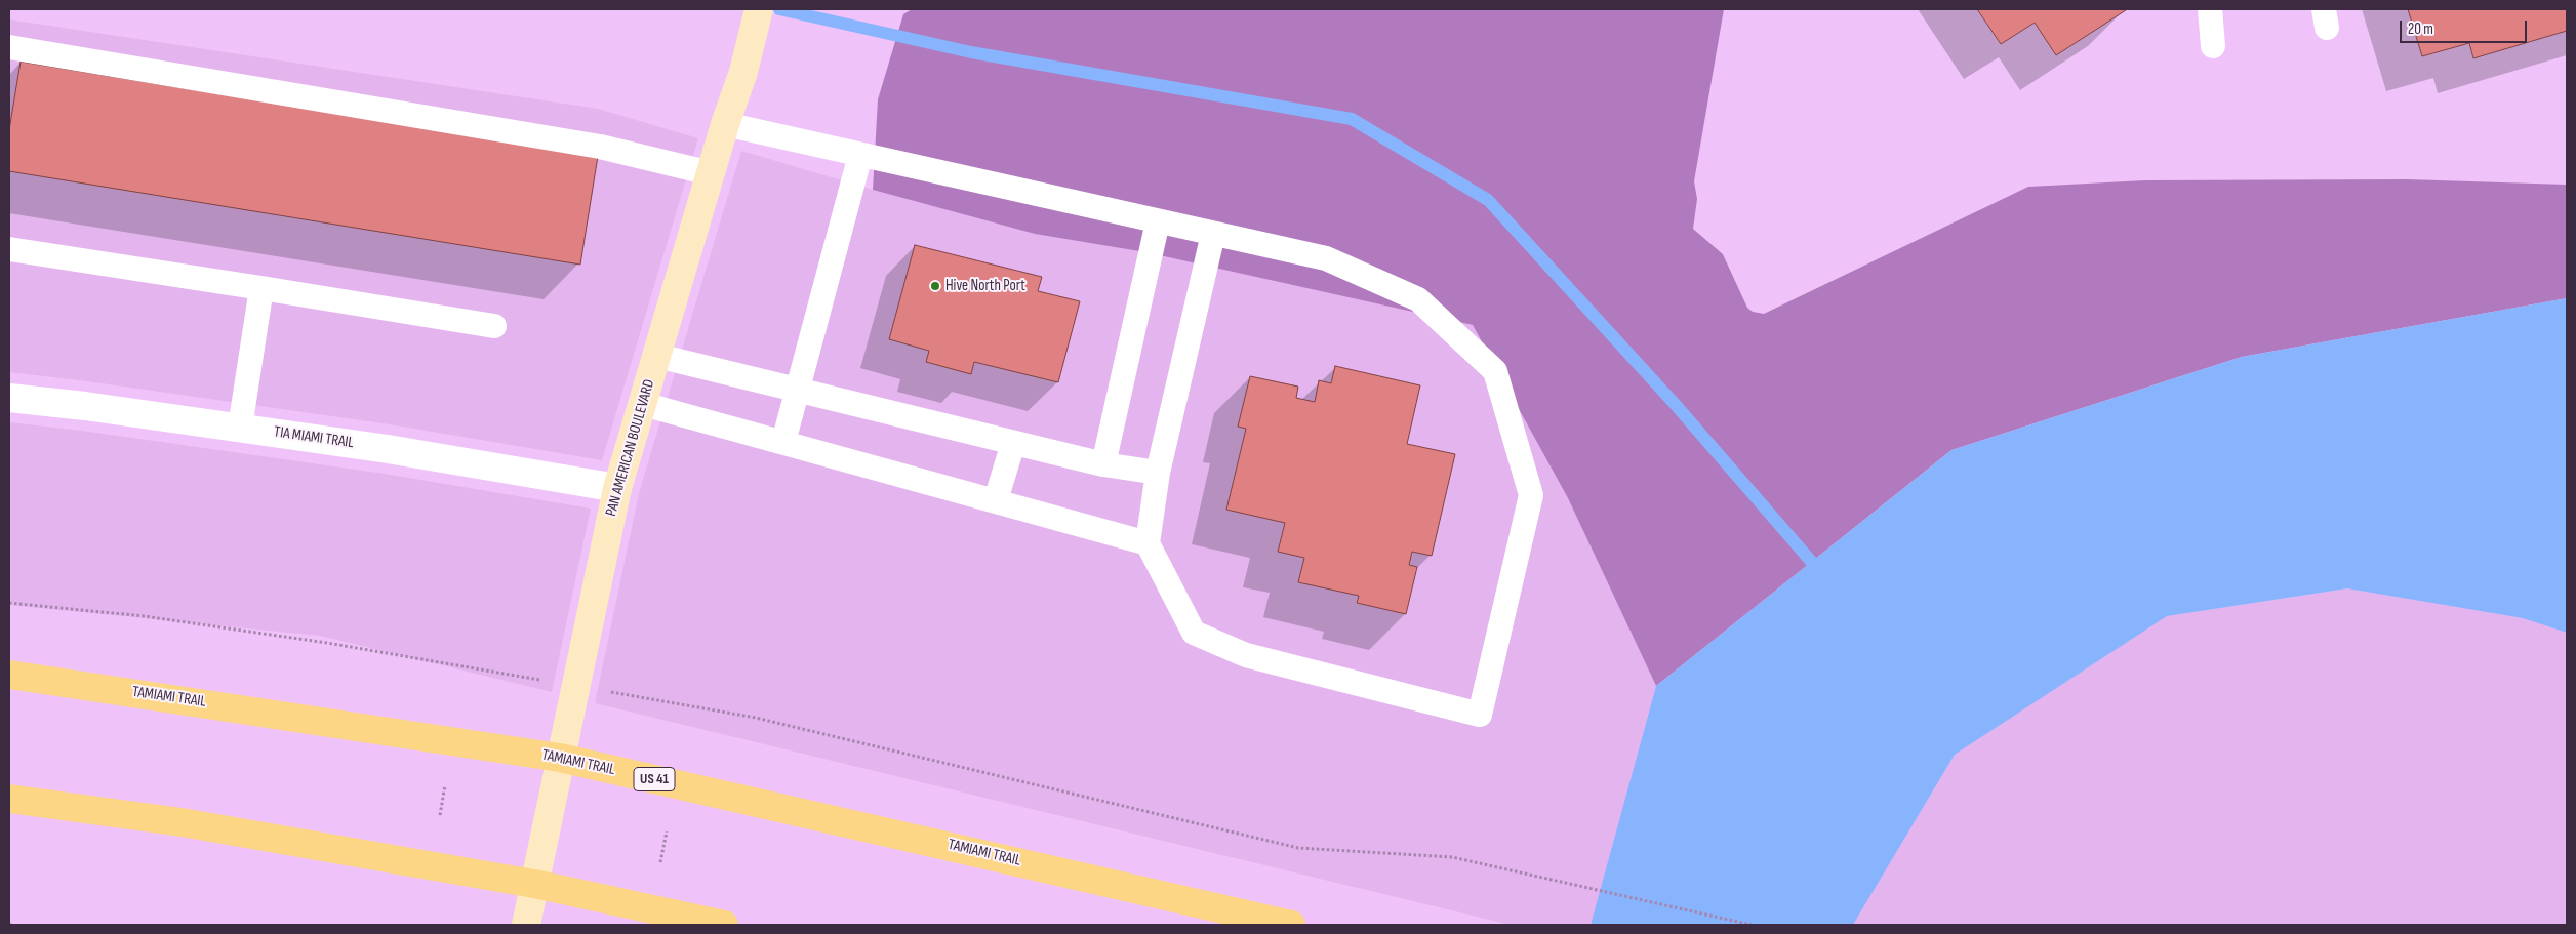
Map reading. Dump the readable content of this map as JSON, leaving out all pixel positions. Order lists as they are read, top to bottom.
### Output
{
  "streets": {
    "main road": ["TAMIAMI TRAIL", "US 41"],
    "street": ["TIA MIAMI TRAIL", "PAN AMERICAN BOULEVARD"]
  },
  "crossings": [
    ["TIA MIAMI TRAIL", "PAN AMERICAN BOULEVARD"],
    ["PAN AMERICAN BOULEVARD", "TAMIAMI TRAIL"]
  ],
  "places": ["Hive North Port"],
  "scale_bar": "20 m"
}
